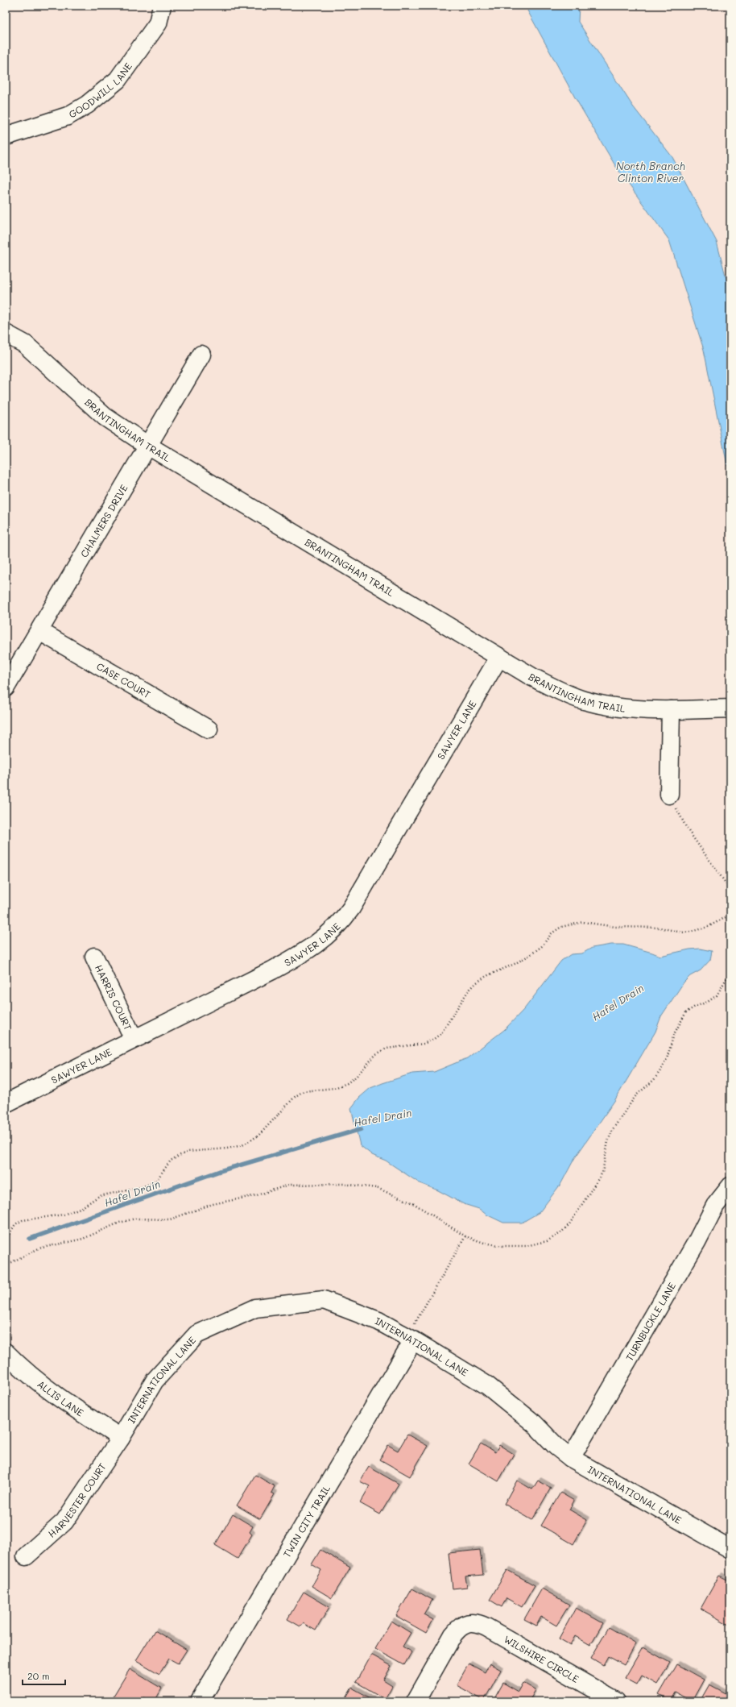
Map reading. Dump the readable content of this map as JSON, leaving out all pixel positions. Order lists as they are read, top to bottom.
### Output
{
  "streets": {
    "street": [
      "GOODWILL LANE",
      "BRANTINGHAM TRAIL",
      "CHALMERS DRIVE",
      "CASE COURT",
      "SAWYER LANE",
      "HARRIS COURT",
      "TURNBUCKLE LANE",
      "INTERNATIONAL LANE",
      "ALLIS LANE",
      "HARVESTER COURT",
      "TWIN CITY TRAIL",
      "WILSHIRE CIRCLE"
    ]
  },
  "crossings": [
    ["BRANTINGHAM TRAIL", "CHALMERS DRIVE"],
    ["BRANTINGHAM TRAIL", "SAWYER LANE"],
    ["CHALMERS DRIVE", "CASE COURT"],
    ["SAWYER LANE", "HARRIS COURT"],
    ["TURNBUCKLE LANE", "INTERNATIONAL LANE"],
    ["INTERNATIONAL LANE", "ALLIS LANE"],
    ["INTERNATIONAL LANE", "HARVESTER COURT"],
    ["INTERNATIONAL LANE", "TWIN CITY TRAIL"],
    ["ALLIS LANE", "HARVESTER COURT"]
  ],
  "water": ["North Branch Clinton River", "Hafel Drain"],
  "scale_bar": "20 m"
}
